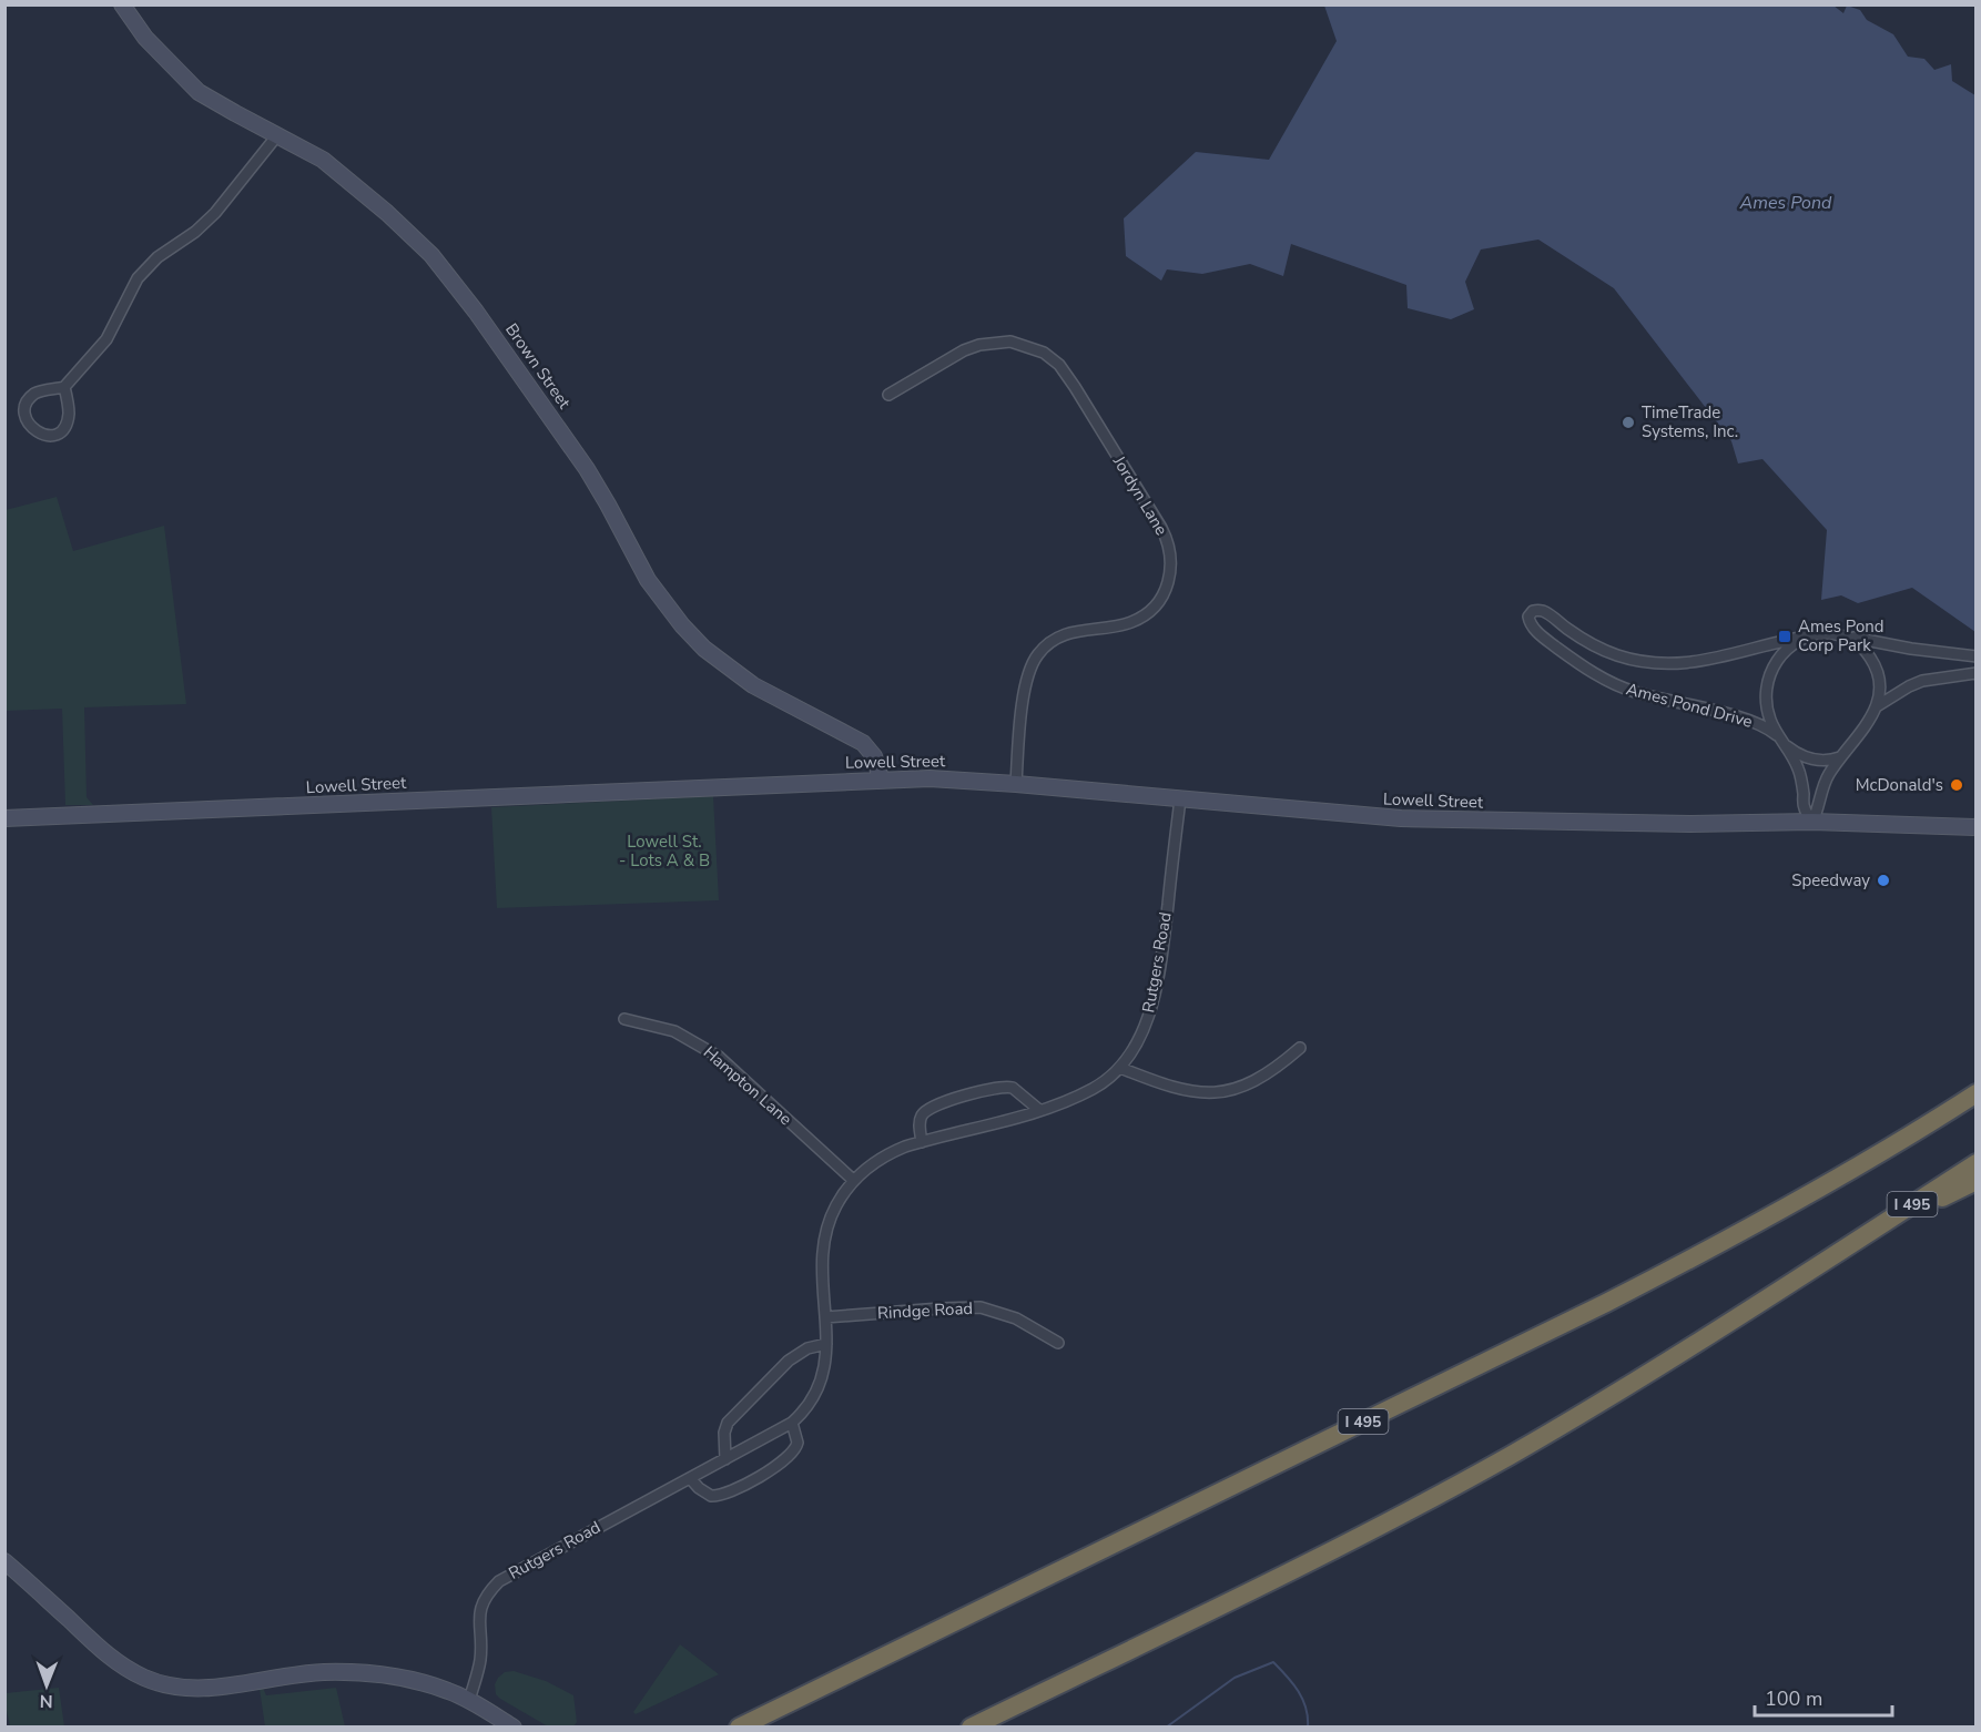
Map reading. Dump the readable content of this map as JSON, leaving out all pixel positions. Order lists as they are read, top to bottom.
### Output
{
  "streets": {
    "highway": ["I 495"],
    "main road": ["Brown Street", "Lowell Street"],
    "street": [
      "Jordyn Lane",
      "Ames Pond Drive",
      "Rutgers Road",
      "Hampton Lane",
      "Rindge Road"
    ]
  },
  "crossings": [
    ["Brown Street", "Lowell Street"],
    ["Jordyn Lane", "Lowell Street"],
    ["Ames Pond Drive", "Lowell Street"],
    ["Lowell Street", "Rutgers Road"],
    ["Rutgers Road", "Hampton Lane"],
    ["Rutgers Road", "Rindge Road"]
  ],
  "water": ["Ames Pond"],
  "parks": ["Lowell St. - Lots A & B"],
  "places": {
    "other": ["TimeTrade Systems, Inc.", "McDonald's", "Speedway"],
    "transit": ["Ames Pond Corp Park"]
  },
  "scale_bar": "100 m",
  "north": "bottom"
}
